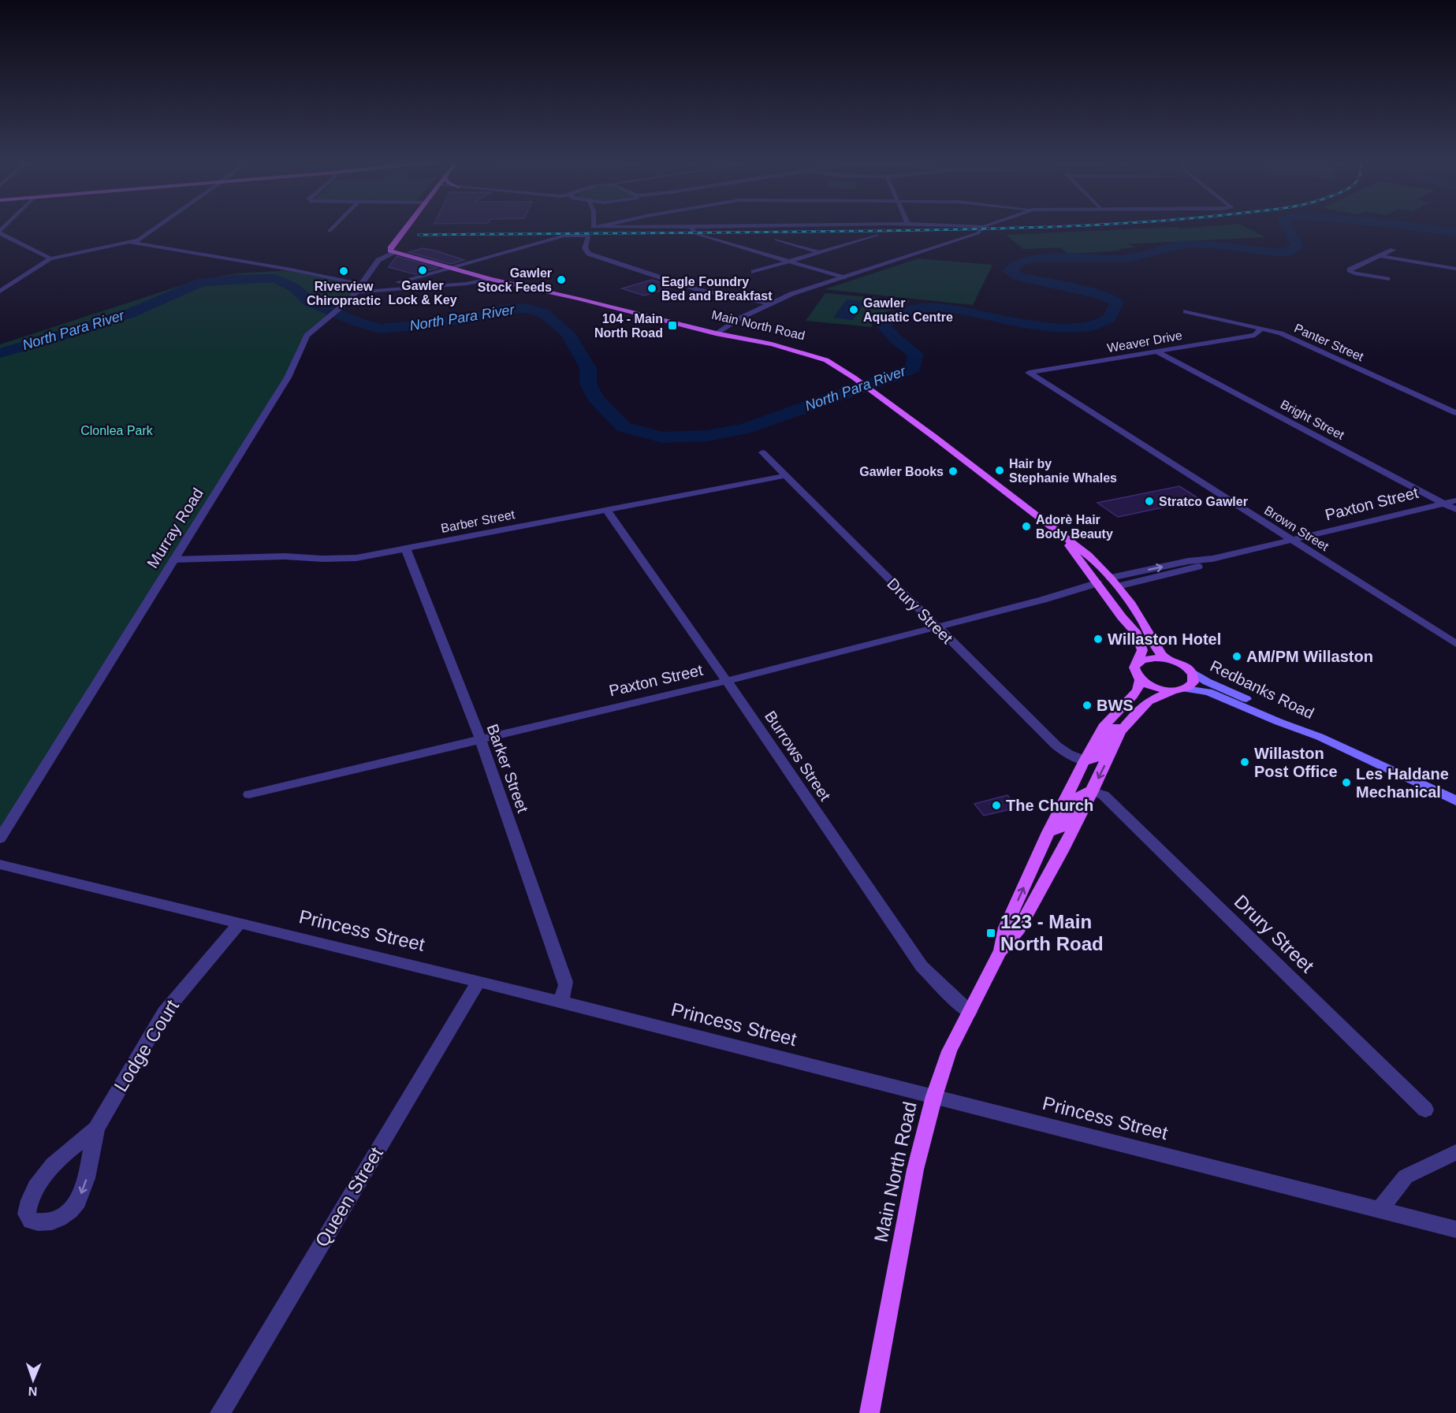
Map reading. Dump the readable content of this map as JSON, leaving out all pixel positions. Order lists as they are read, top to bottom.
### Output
{
  "streets": {
    "main road": ["Main North Road", "Redbanks Road"],
    "street": [
      "Weaver Drive",
      "Panter Street",
      "Bright Street",
      "Paxton Street",
      "Barber Street",
      "Murray Road",
      "Brown Street",
      "Drury Street",
      "Burrows Street",
      "Barker Street",
      "Princess Street",
      "Lodge Court",
      "Queen Street"
    ]
  },
  "crossings": [
    ["Main North Road", "Paxton Street"],
    ["Main North Road", "Murray Road"],
    ["Main North Road", "Drury Street"],
    ["Main North Road", "Burrows Street"],
    ["Main North Road", "Princess Street"],
    ["Weaver Drive", "Panter Street"],
    ["Weaver Drive", "Bright Street"],
    ["Weaver Drive", "Brown Street"],
    ["Bright Street", "Paxton Street"],
    ["Paxton Street", "Brown Street"],
    ["Paxton Street", "Drury Street"],
    ["Paxton Street", "Burrows Street"],
    ["Paxton Street", "Barker Street"],
    ["Barber Street", "Murray Road"],
    ["Barber Street", "Drury Street"],
    ["Barber Street", "Burrows Street"],
    ["Barber Street", "Barker Street"],
    ["Barker Street", "Princess Street"],
    ["Princess Street", "Lodge Court"],
    ["Princess Street", "Queen Street"]
  ],
  "water": ["North Para River"],
  "parks": ["Clonlea Park"],
  "places": {
    "other": [
      "Gawler Lock & Key",
      "Riverview Chiropractic",
      "Gawler Stock Feeds",
      "Eagle Foundry Bed and Breakfast",
      "Gawler Aquatic Centre",
      "Hair by Stephanie Whales",
      "Gawler Books",
      "Stratco Gawler",
      "Adorè Hair Body Beauty",
      "Willaston Hotel",
      "AM/PM Willaston",
      "BWS",
      "Willaston Post Office",
      "Les Haldane Mechanical",
      "The Church"
    ],
    "transit": ["104 - Main North Road", "123 - Main North Road"]
  },
  "north": "bottom"
}
